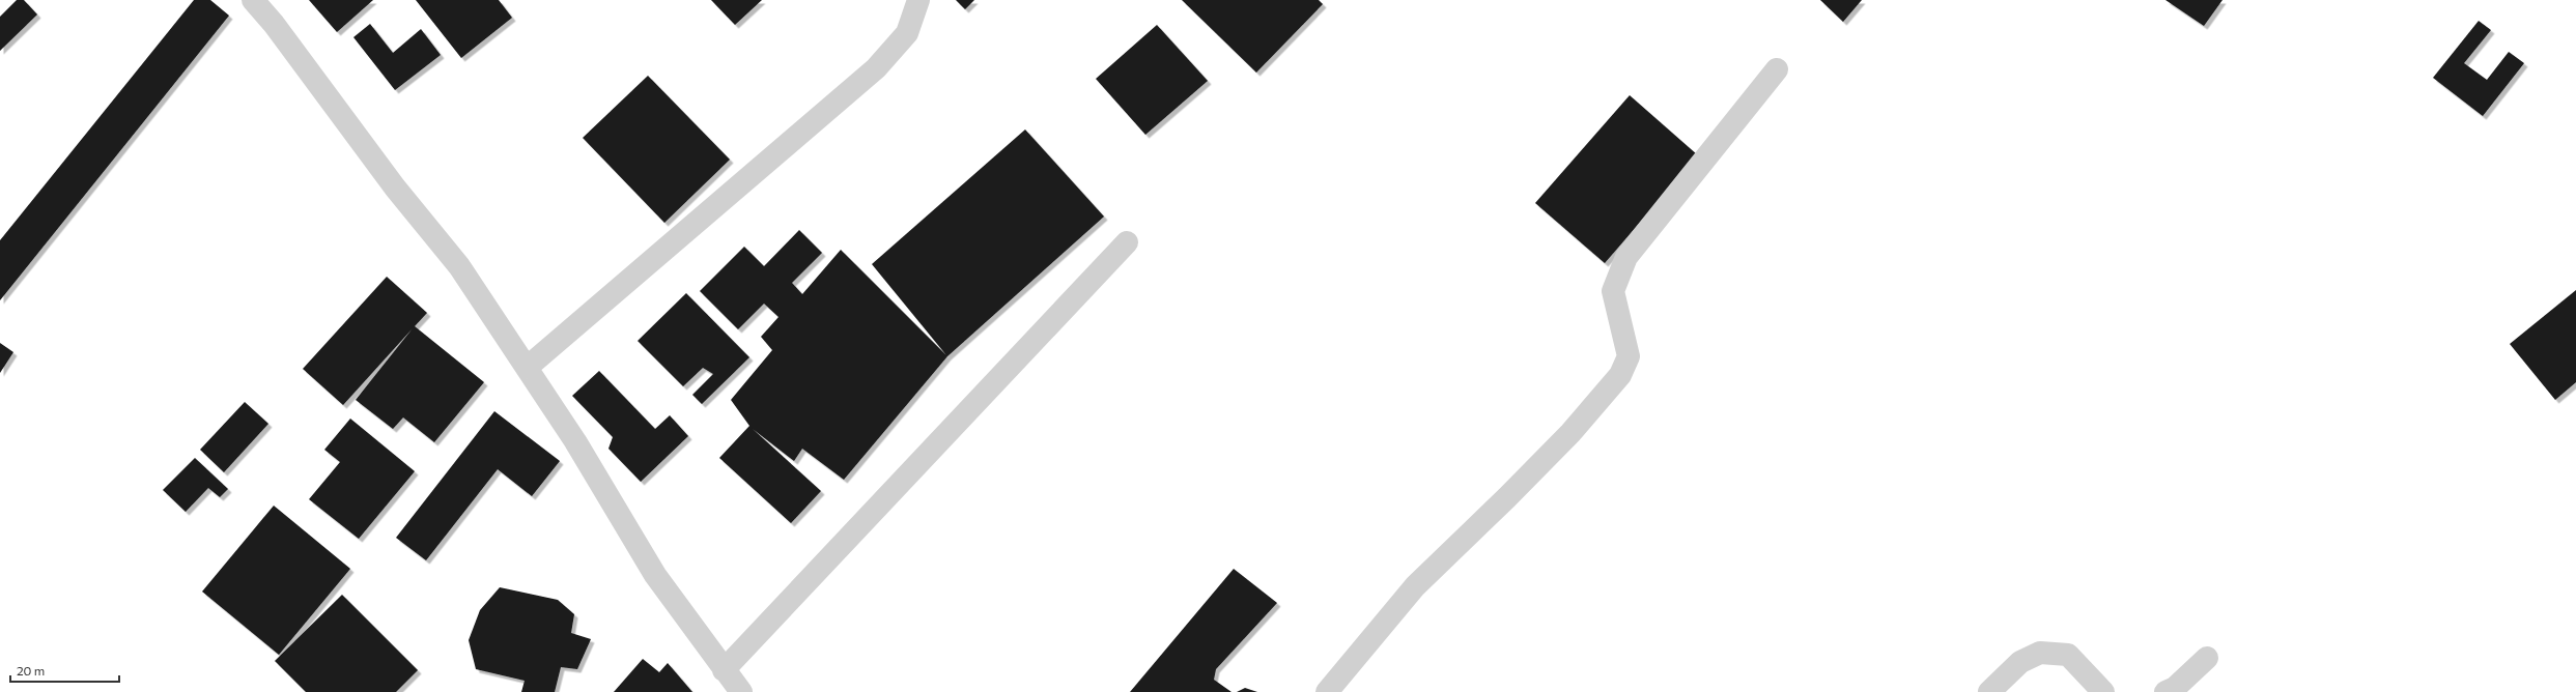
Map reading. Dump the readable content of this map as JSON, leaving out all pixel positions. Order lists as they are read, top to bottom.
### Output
{
  "scale_bar": "20 m"
}
